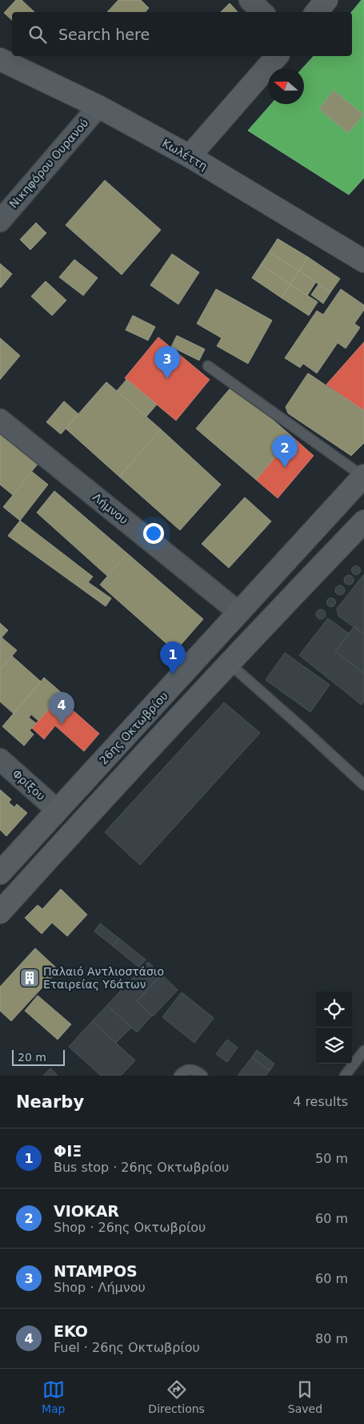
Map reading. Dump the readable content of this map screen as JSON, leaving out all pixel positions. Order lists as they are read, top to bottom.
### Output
{
  "streets": {
    "main road": ["Κωλέττη", "26ης Οκτωβρίου"],
    "street": ["Νικηφόρου Ουρανού", "Λήμνου", "Φρίξου"]
  },
  "crossings": [
    ["Κωλέττη", "Νικηφόρου Ουρανού"],
    ["Λήμνου", "26ης Οκτωβρίου"],
    ["26ης Οκτωβρίου", "Φρίξου"]
  ],
  "places": {
    "building": ["Παλαιό Αντλιοστάσιο Εταιρείας Υδάτων"]
  },
  "scale_bar": "20 m",
  "north": "left",
  "page": {
    "search": "Search here",
    "pins": [
      "3",
      "2",
      "1",
      "4"
    ],
    "scale": "20 m",
    "heading": ["Nearby", "4 results"],
    "list": [
      {
        "mark": "1",
        "name": "ΦΙΞ",
        "note": "Bus stop · 26ης Οκτωβρίου",
        "value": "50 m"
      },
      {
        "mark": "2",
        "name": "VIOKAR",
        "note": "Shop · 26ης Οκτωβρίου",
        "value": "60 m"
      },
      {
        "mark": "3",
        "name": "NTAMPOS",
        "note": "Shop · Λήμνου",
        "value": "60 m"
      },
      {
        "mark": "4",
        "name": "EKO",
        "note": "Fuel · 26ης Οκτωβρίου",
        "value": "80 m"
      }
    ],
    "nav": ["Map", "Directions", "Saved"]
  }
}
